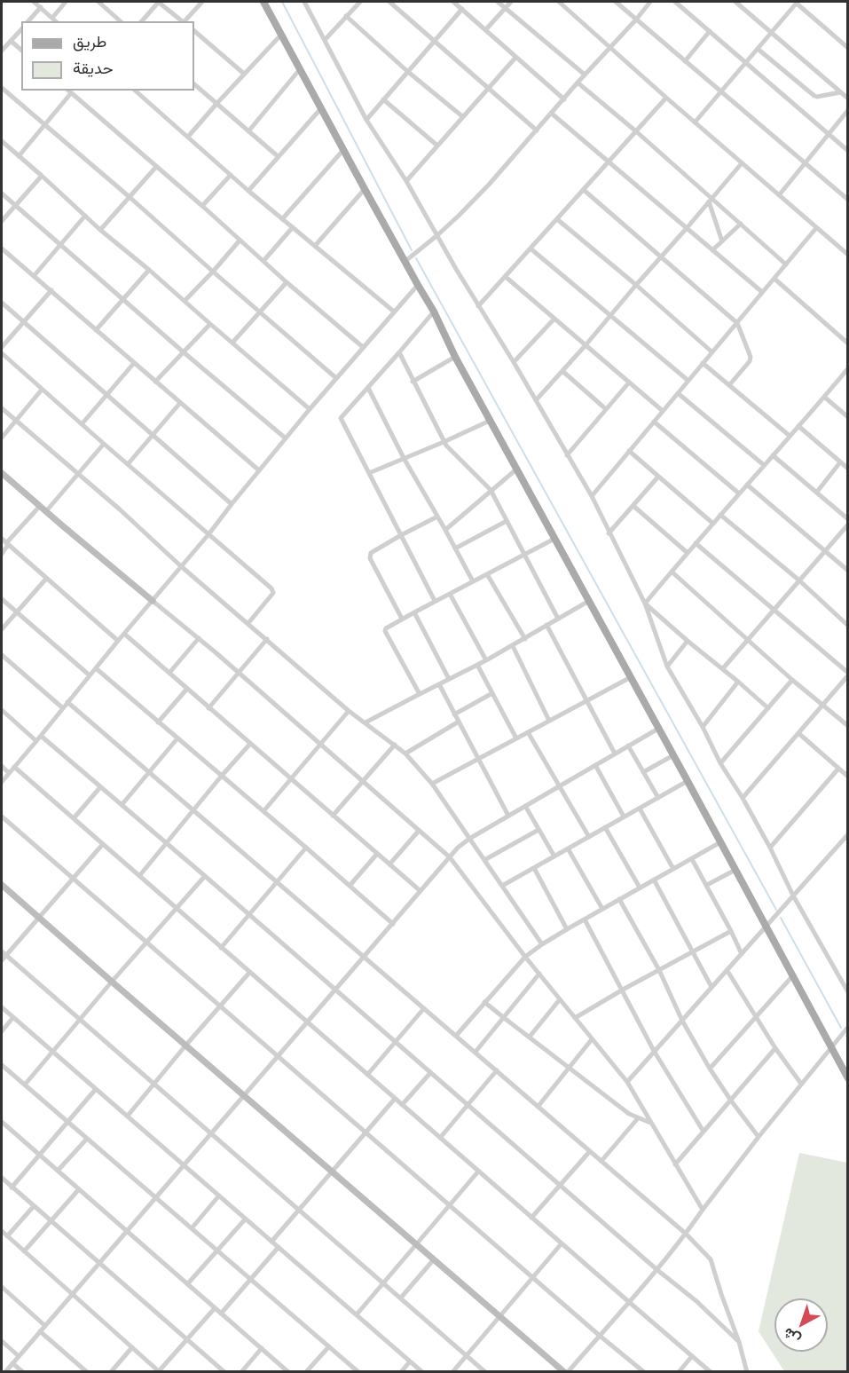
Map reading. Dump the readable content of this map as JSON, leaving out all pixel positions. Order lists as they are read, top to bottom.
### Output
{
  "legend": ["طريق", "حديقة"],
  "north": "bottom left"
}
